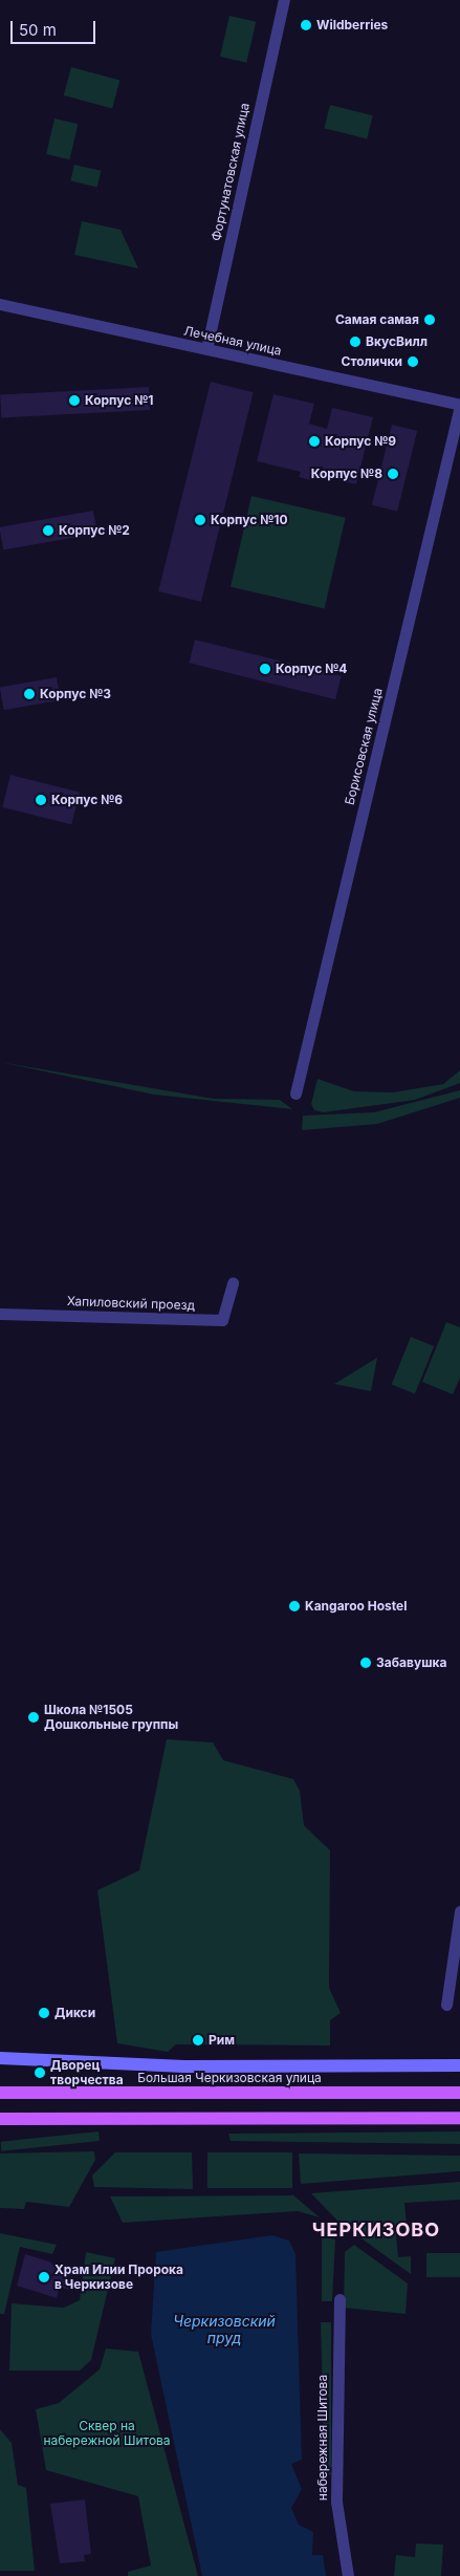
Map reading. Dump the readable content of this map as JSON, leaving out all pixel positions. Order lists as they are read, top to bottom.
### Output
{
  "streets": {
    "main road": ["Большая Черкизовская улица"],
    "street": [
      "Фортунатовская улица",
      "Лечебная улица",
      "Борисовская улица",
      "Хапиловский проезд",
      "набережная Шитова"
    ]
  },
  "crossings": [
    ["Фортунатовская улица", "Лечебная улица"],
    ["Лечебная улица", "Борисовская улица"]
  ],
  "districts": ["ЧЕРКИЗОВО"],
  "water": ["Черкизовский пруд"],
  "parks": ["Сквер на набережной Шитова"],
  "places": [
    "Wildberries",
    "Самая самая",
    "ВкусВилл",
    "Столички",
    "Корпус №1",
    "Корпус №9",
    "Корпус №8",
    "Корпус №10",
    "Корпус №2",
    "Корпус №4",
    "Корпус №3",
    "Корпус №6",
    "Kangaroo Hostel",
    "Забавушка",
    "Школа №1505 Дошкольные группы",
    "Дикси",
    "Рим",
    "Дворец творчества",
    "Храм Илии Пророка в Черкизове"
  ],
  "scale_bar": "50 m"
}
